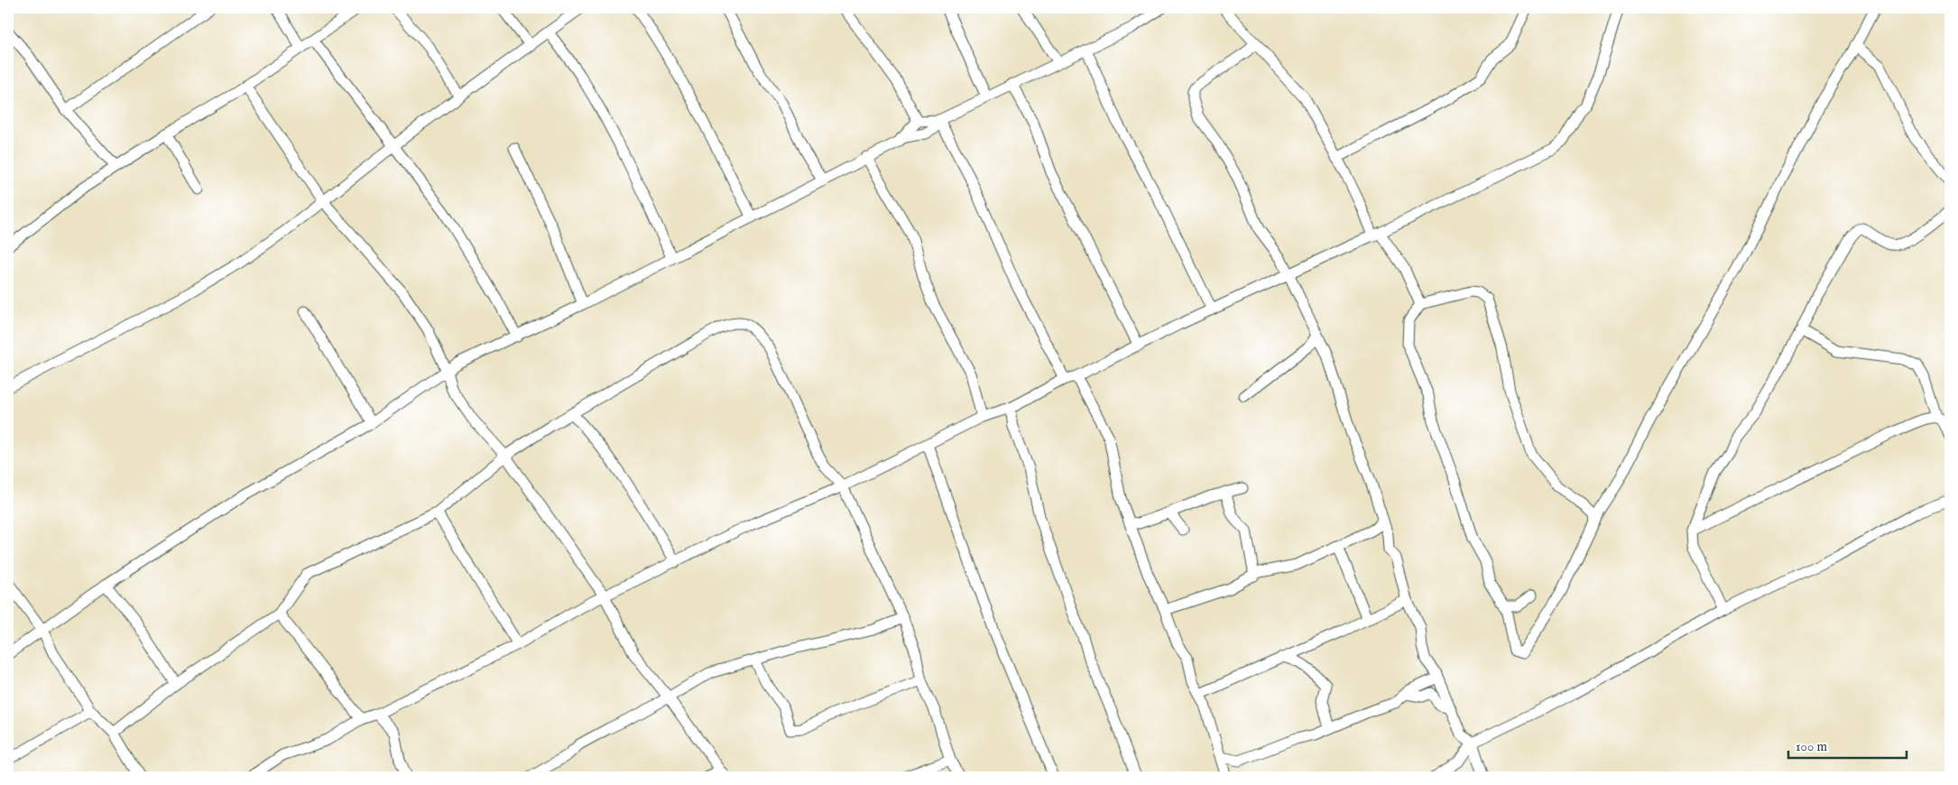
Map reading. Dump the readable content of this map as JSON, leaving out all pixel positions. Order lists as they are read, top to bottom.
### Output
{
  "scale_bar": "100 m"
}
